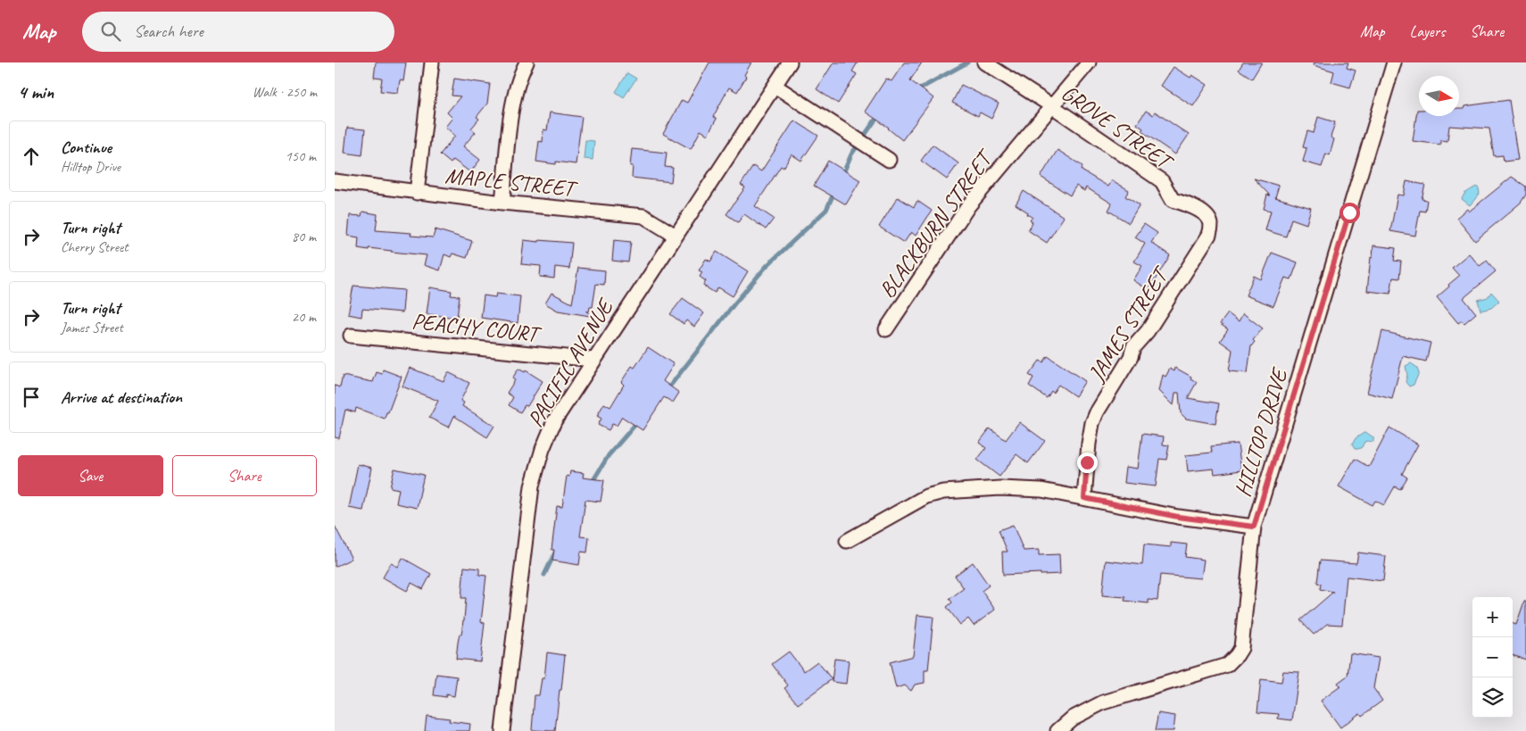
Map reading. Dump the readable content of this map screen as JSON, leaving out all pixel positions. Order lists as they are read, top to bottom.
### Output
{
  "streets": {
    "street": [
      "GROVE STREET",
      "MAPLE STREET",
      "BLACKBURN STREET",
      "JAMES STREET",
      "PEACHY COURT",
      "PACIFIC AVENUE",
      "HILLTOP DRIVE"
    ]
  },
  "crossings": [
    ["GROVE STREET", "BLACKBURN STREET"],
    ["GROVE STREET", "JAMES STREET"],
    ["MAPLE STREET", "PACIFIC AVENUE"],
    ["PEACHY COURT", "PACIFIC AVENUE"]
  ],
  "north": "right",
  "page": {
    "header": "Map",
    "search": "Search here",
    "nav": ["Map", "Layers", "Share"],
    "heading": ["4 min", "Walk · 250 m"],
    "list": [
      ["Continue", "Hilltop Drive", "150 m"],
      ["Turn right", "Cherry Street", "80 m"],
      ["Turn right", "James Street", "20 m"],
      "Arrive at destination"
    ],
    "buttons": ["Save", "Share"],
    "map_buttons": ["+", "−"]
  }
}
